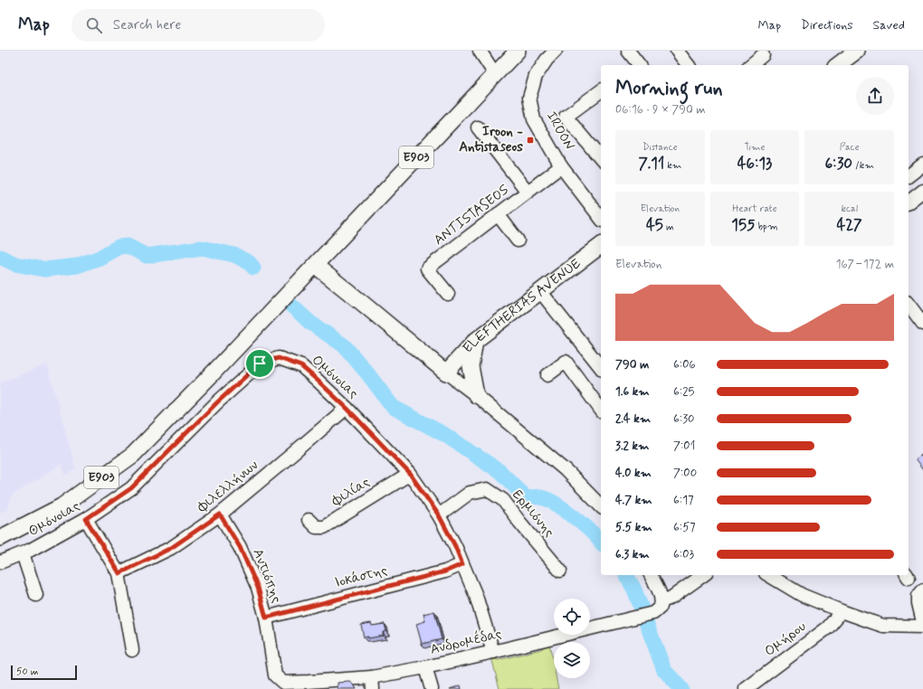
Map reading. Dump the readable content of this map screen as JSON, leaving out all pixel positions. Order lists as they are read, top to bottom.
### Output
{
  "streets": {
    "main road": ["E903", "ELEFTHERIAS AVENUE"],
    "street": [
      "IROON",
      "ANTISTASEOS",
      "Ομόνοιας",
      "Φιλελλήνων",
      "Φιλίας",
      "Ερμιόνης",
      "Αντιόπης",
      "Ιοκάστης",
      "Ομήρου",
      "Ανδρομέδας"
    ]
  },
  "crossings": [
    ["IROON", "ANTISTASEOS"],
    ["Ομόνοιας", "Φιλελλήνων"],
    ["Ομόνοιας", "Φιλίας"],
    ["Ομόνοιας", "Ερμιόνης"],
    ["Ομόνοιας", "Ιοκάστης"],
    ["Ομόνοιας", "Ανδρομέδας"],
    ["Φιλελλήνων", "Αντιόπης"],
    ["Αντιόπης", "Ιοκάστης"],
    ["Αντιόπης", "Ανδρομέδας"]
  ],
  "places": {
    "transit": ["Iroon - Antistaseos"]
  },
  "scale_bar": "50 m",
  "page": {
    "header": "Map",
    "search": "Search here",
    "nav": ["Map", "Directions", "Saved"],
    "heading": ["Morning run", "06:16 · 9 × 790 m"],
    "stats": [
      ["Distance", "7.11 km"],
      ["Time", "46:13"],
      ["Pace", "6:30 /km"],
      ["Elevation", "45 m"],
      ["Heart rate", "155 bpm"],
      ["kcal", "427"]
    ],
    "chart": ["Elevation", "167–172 m"],
    "list": [
      {
        "name": "790 m",
        "note": "6:06"
      },
      {
        "name": "1.6 km",
        "note": "6:25"
      },
      {
        "name": "2.4 km",
        "note": "6:30"
      },
      {
        "name": "3.2 km",
        "note": "7:01"
      },
      {
        "name": "4.0 km",
        "note": "7:00"
      },
      {
        "name": "4.7 km",
        "note": "6:17"
      },
      {
        "name": "5.5 km",
        "note": "6:57"
      },
      {
        "name": "6.3 km",
        "note": "6:03"
      }
    ],
    "scale": "50 m"
  }
}
